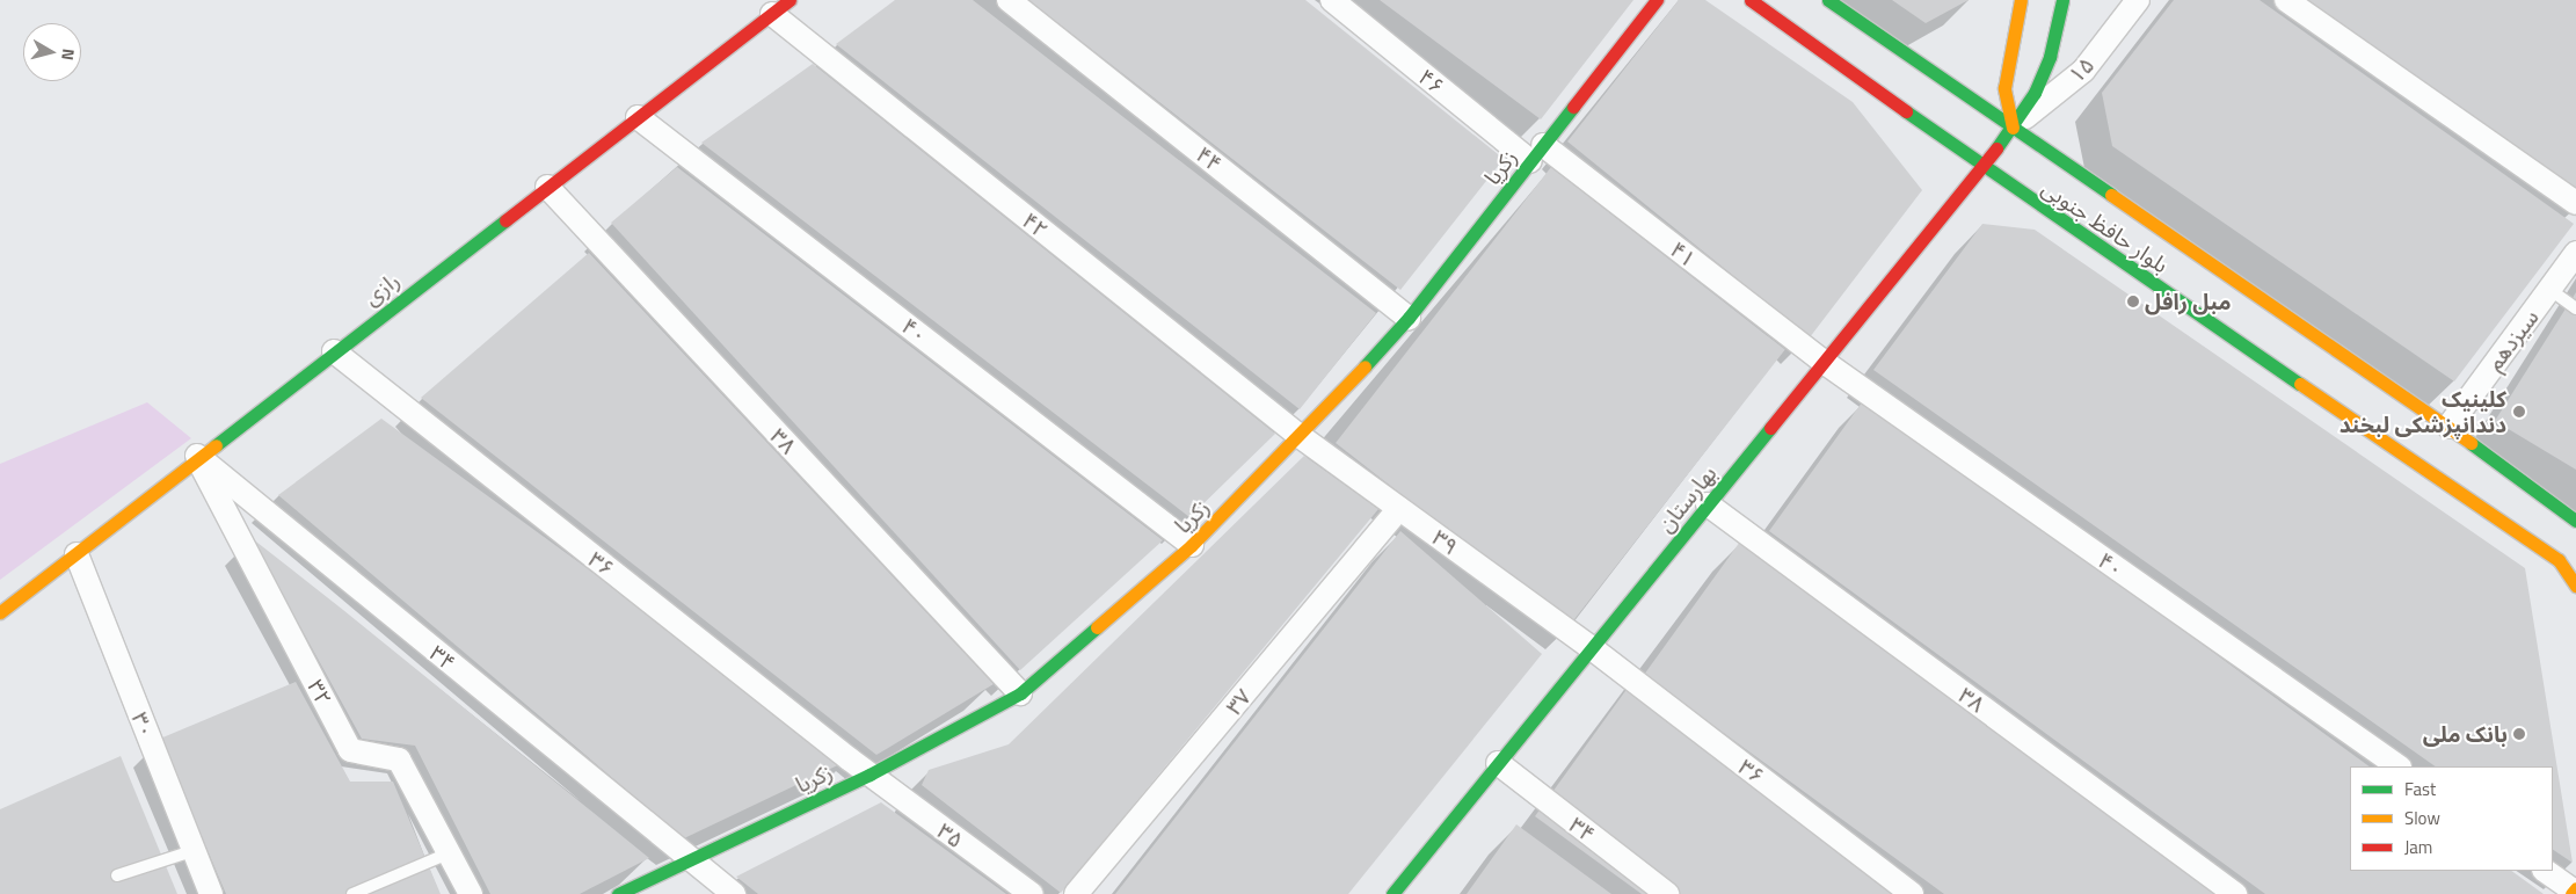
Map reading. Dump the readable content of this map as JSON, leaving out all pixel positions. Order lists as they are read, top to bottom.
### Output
{
  "streets": {
    "main road": [
      "زکریا",
      "بلوار حافظ جنوبی",
      "رازی",
      "بهارستان"
    ],
    "street": [
      "۱۵",
      "۴۶",
      "۴۴",
      "۴۲",
      "۴۱",
      "۴۰",
      "سیزدهم",
      "۳۸",
      "۳۹",
      "۳۶",
      "۳۴",
      "۳۲",
      "۳۷",
      "۳۰",
      "۳۵"
    ]
  },
  "crossings": [
    ["۱۵", "بلوار حافظ جنوبی"],
    ["۱۵", "بهارستان"],
    ["۴۶", "زکریا"],
    ["۴۶", "۴۱"],
    ["۴۴", "زکریا"],
    ["زکریا", "۴۲"],
    ["زکریا", "۴۱"],
    ["زکریا", "۴۰"],
    ["زکریا", "۳۸"],
    ["زکریا", "۳۹"],
    ["زکریا", "۳۶"],
    ["زکریا", "۳۴"],
    ["زکریا", "۳۵"],
    ["۴۲", "رازی"],
    ["۴۲", "۳۹"],
    ["بلوار حافظ جنوبی", "سیزدهم"],
    ["بلوار حافظ جنوبی", "بهارستان"],
    ["۴۱", "۴۰"],
    ["۴۱", "بهارستان"],
    ["رازی", "۴۰"],
    ["رازی", "۳۸"],
    ["رازی", "۳۶"],
    ["رازی", "۳۴"],
    ["رازی", "۳۲"],
    ["رازی", "۳۰"],
    ["۴۰", "بهارستان"],
    ["۳۸", "بهارستان"],
    ["بهارستان", "۳۹"],
    ["بهارستان", "۳۶"],
    ["بهارستان", "۳۴"],
    ["۳۹", "۳۶"],
    ["۳۹", "۳۷"],
    ["۳۶", "۳۵"],
    ["۳۴", "۳۲"]
  ],
  "places": ["مبل رافل", "کلینیک دندانپزشکی لبخند", "بانک ملی"],
  "legend": ["Fast", "Slow", "Jam"],
  "north": "right"
}
